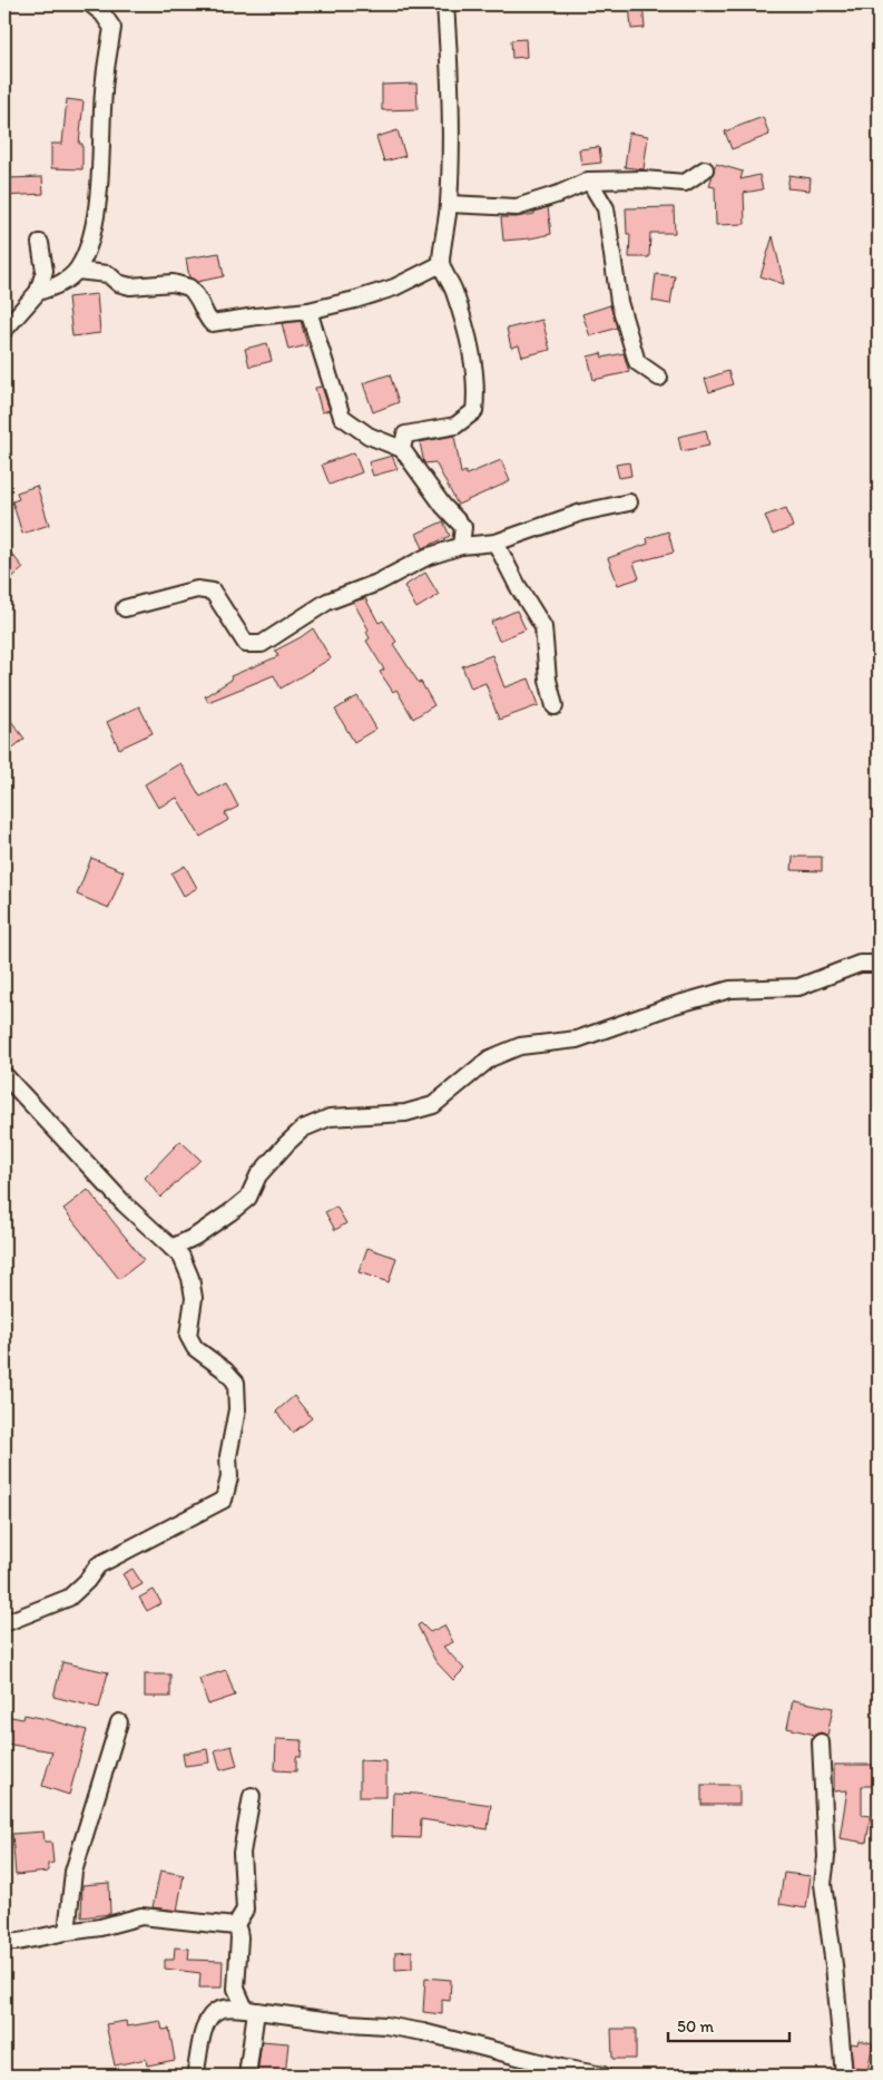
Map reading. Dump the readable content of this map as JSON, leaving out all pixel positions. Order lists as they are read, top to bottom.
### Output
{
  "scale_bar": "50 m"
}
